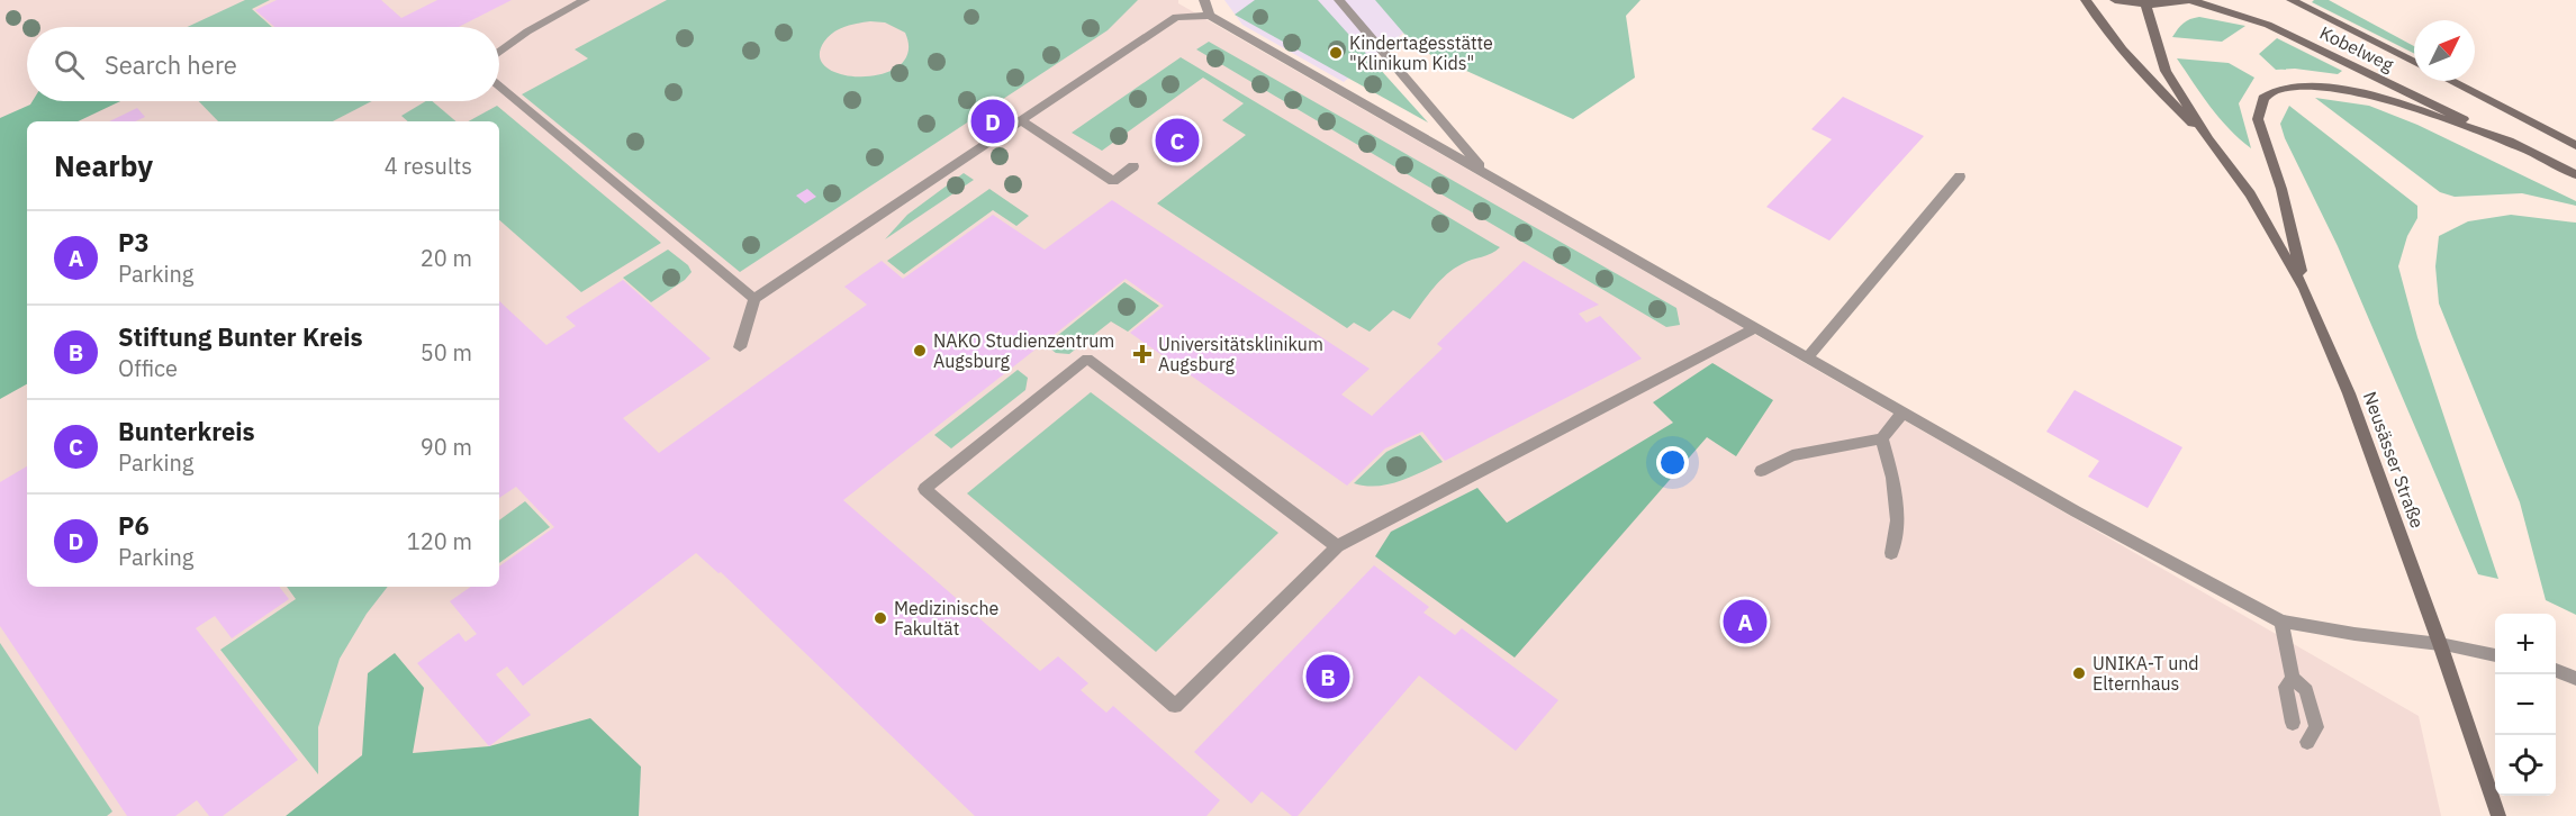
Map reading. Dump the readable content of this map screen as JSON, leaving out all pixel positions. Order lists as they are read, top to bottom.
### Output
{
  "streets": {
    "main road": ["Kobelweg", "Neusässer Straße"]
  },
  "places": {
    "other": [
      "Kindertagesstätte \"Klinikum Kids\"",
      "NAKO Studienzentrum Augsburg",
      "Medizinische Fakultät",
      "UNIKA-T und Elternhaus"
    ],
    "health": ["Universitätsklinikum Augsburg"]
  },
  "north": "top right",
  "page": {
    "search": "Search here",
    "pins": [
      "D",
      "C",
      "A",
      "B"
    ],
    "heading": ["Nearby", "4 results"],
    "list": [
      {
        "mark": "A",
        "name": "P3",
        "note": "Parking",
        "value": "20 m"
      },
      {
        "mark": "B",
        "name": "Stiftung Bunter Kreis",
        "note": "Office",
        "value": "50 m"
      },
      {
        "mark": "C",
        "name": "Bunterkreis",
        "note": "Parking",
        "value": "90 m"
      },
      {
        "mark": "D",
        "name": "P6",
        "note": "Parking",
        "value": "120 m"
      }
    ],
    "map_buttons": ["+", "−"]
  }
}
